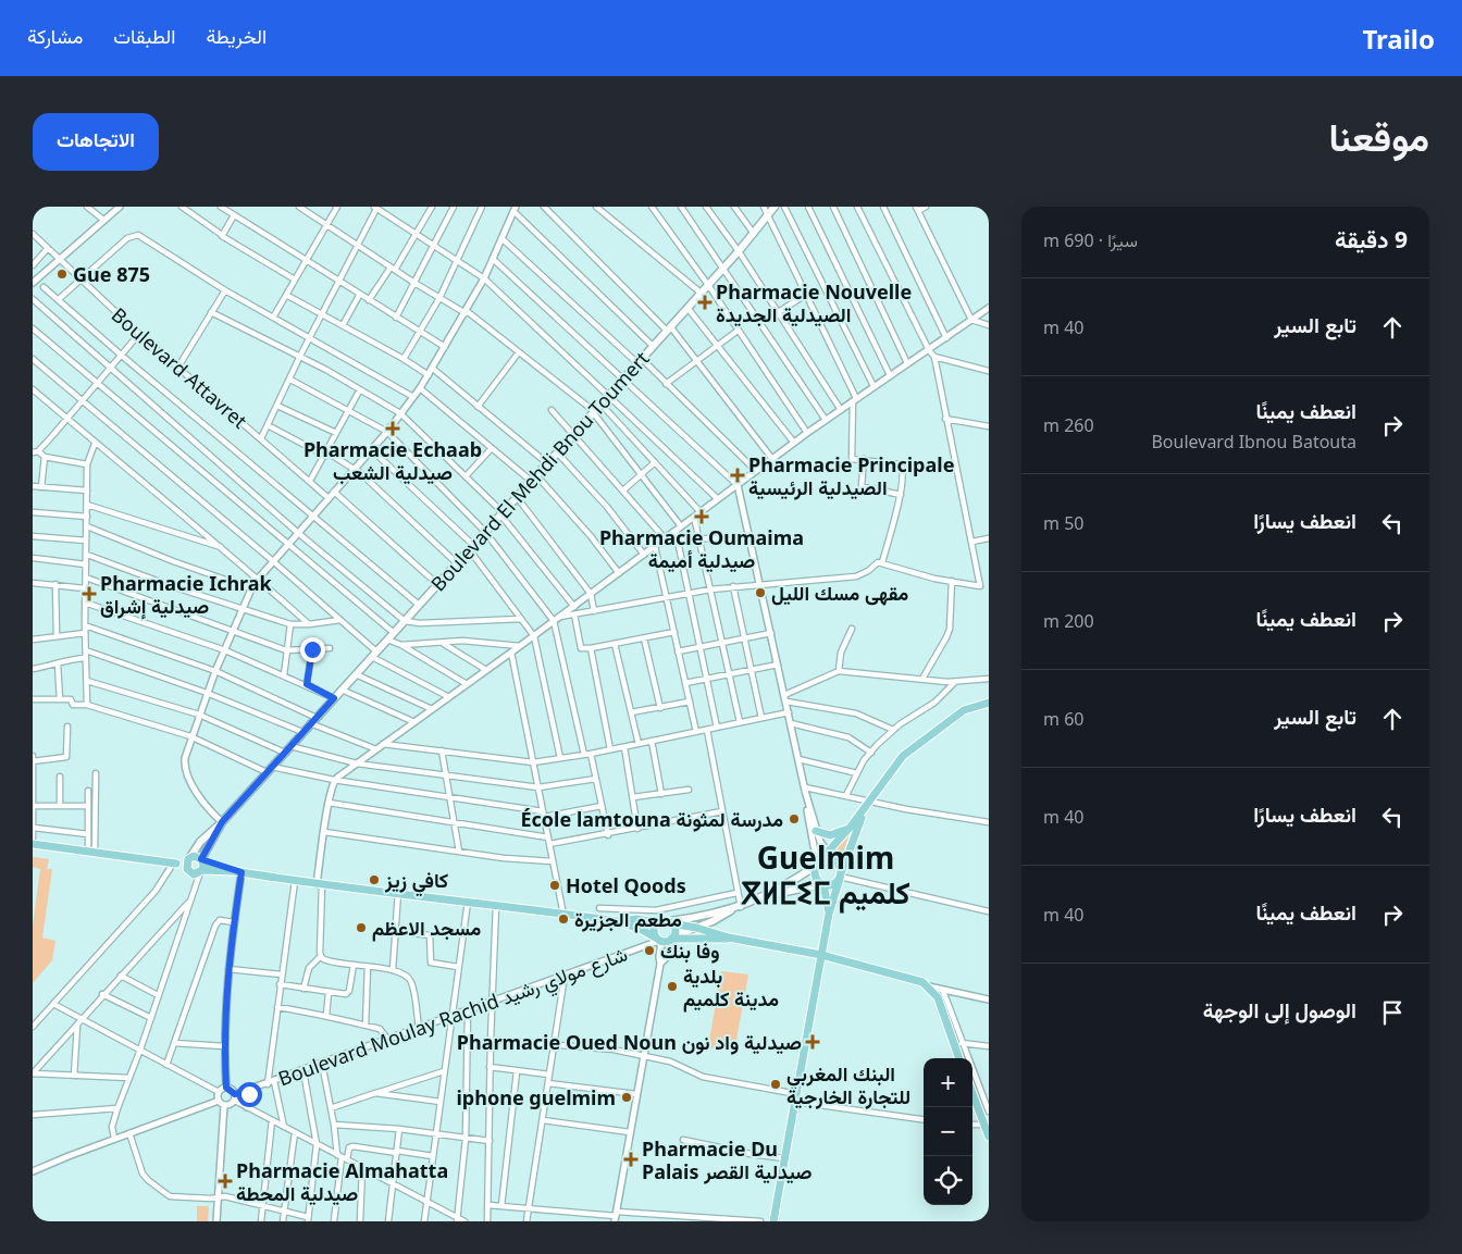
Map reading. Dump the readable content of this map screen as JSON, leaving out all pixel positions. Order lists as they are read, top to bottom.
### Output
{
  "streets": {
    "main road": ["Boulevard El Mehdi Bnou Toumert"],
    "street": ["Boulevard Attavret", "Boulevard Moulay Rachid شارع مولاي رشيد"]
  },
  "districts": ["Guelmim ⴳⵍⵎⵉⵎ كلميم"],
  "places": {
    "other": [
      "Gue 875",
      "مقهى مسك الليل",
      "École lamtouna مدرسة لمثونة",
      "كافي زيز",
      "Hotel Qoods",
      "مطعم الجزيرة",
      "مسجد الاعظم",
      "وفا بنك",
      "بلدية مدينة كلميم",
      "البنك المغربي للتجارة الخارجية",
      "iphone guelmim"
    ],
    "health": [
      "Pharmacie Nouvelle الصيدلية الجديدة",
      "Pharmacie Echaab صيدلية الشعب",
      "Pharmacie Principale الصيدلية الرئيسية",
      "Pharmacie Oumaima صيدلية أميمة",
      "Pharmacie Ichrak صيدلية إشراق",
      "Pharmacie Oued Noun صيدلية واد نون",
      "Pharmacie Du Palais صيدلية القصر",
      "Pharmacie Almahatta صيدلية المحطة"
    ]
  },
  "page": {
    "header": "Trailo",
    "nav": ["الخريطة", "الطبقات", "مشاركة"],
    "title": "موقعنا",
    "buttons": "الاتجاهات",
    "heading": ["9 دقيقة", "سيرًا · 690 m"],
    "list": [
      ["تابع السير", "40 m"],
      ["انعطف يمينًا", "Boulevard Ibnou Batouta", "260 m"],
      ["انعطف يسارًا", "50 m"],
      ["انعطف يمينًا", "200 m"],
      ["تابع السير", "60 m"],
      ["انعطف يسارًا", "40 m"],
      ["انعطف يمينًا", "40 m"],
      "الوصول إلى الوجهة"
    ],
    "map_buttons": ["+", "−"]
  }
}
